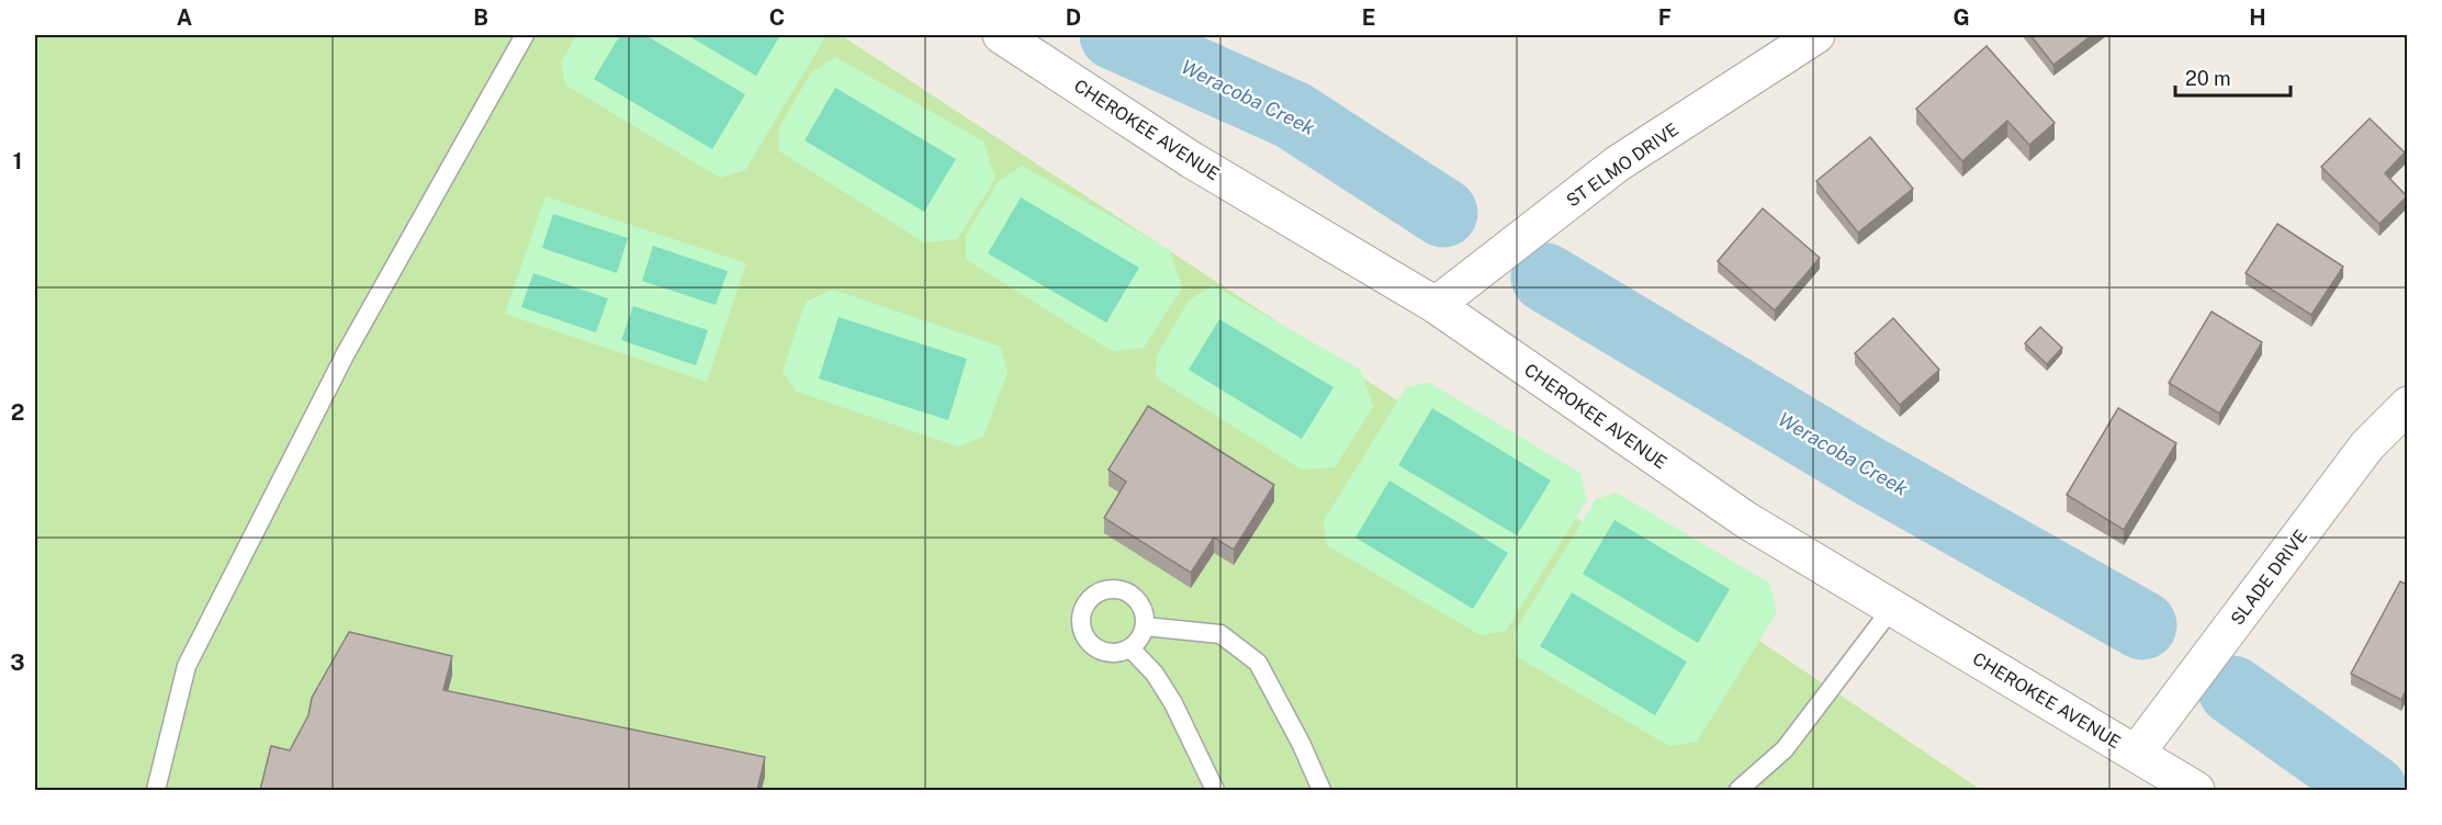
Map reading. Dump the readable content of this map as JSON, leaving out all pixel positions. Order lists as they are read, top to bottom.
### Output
{
  "streets": {
    "street": ["CHEROKEE AVENUE", "ST ELMO DRIVE", "SLADE DRIVE"]
  },
  "crossings": [
    ["CHEROKEE AVENUE", "ST ELMO DRIVE"],
    ["CHEROKEE AVENUE", "SLADE DRIVE"]
  ],
  "water": ["Weracoba Creek"],
  "scale_bar": "20 m",
  "grid": {
    "columns": [
      "A",
      "B",
      "C",
      "D",
      "E",
      "F",
      "G",
      "H"
    ],
    "rows": ["1", "2", "3"]
  }
}
